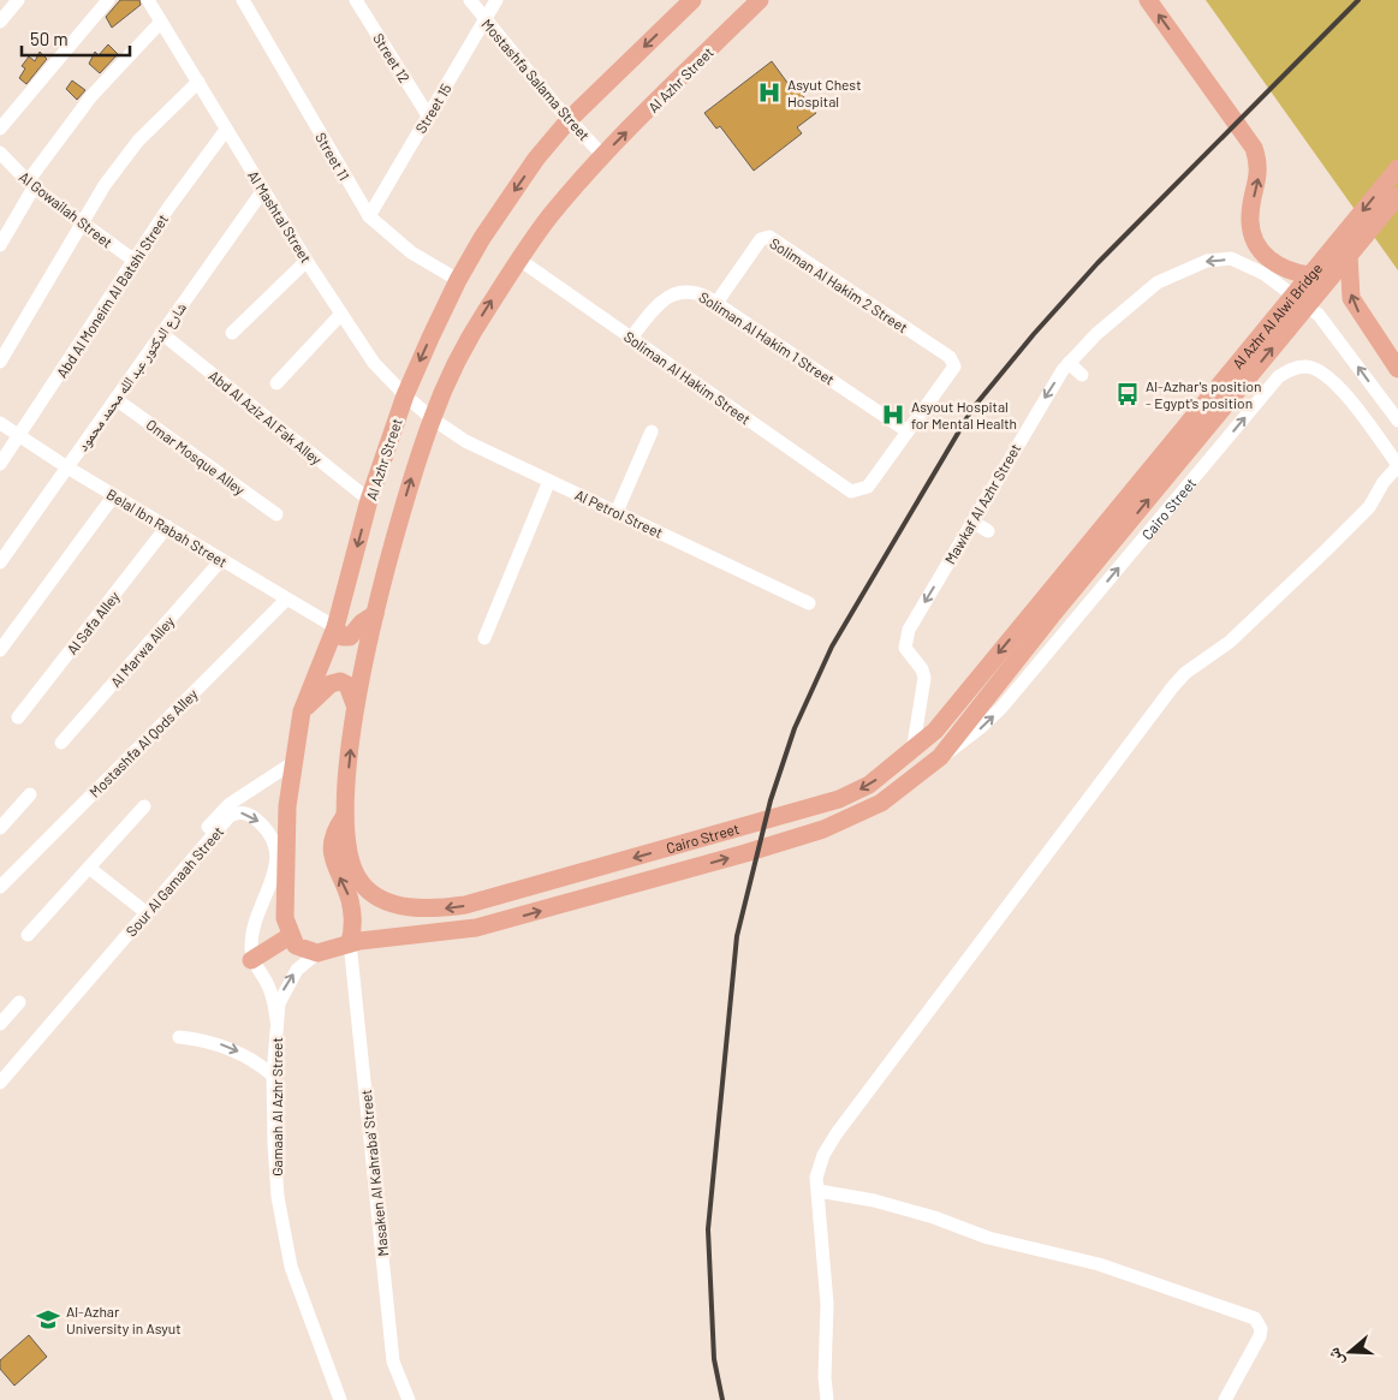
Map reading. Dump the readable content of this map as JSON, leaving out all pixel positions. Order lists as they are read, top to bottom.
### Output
{
  "streets": {
    "main road": ["Al Azhr Street", "Al Azhr Al Alwi Bridge", "Cairo Street"],
    "street": [
      "Street 12",
      "Mostashfa Salama Street",
      "Street 15",
      "Street 11",
      "Al Gowailah Street",
      "Al Mashtal Street",
      "Soliman Al Hakim 2 Street",
      "Abd Al Moneim Al Batshi Street",
      "Soliman Al Hakim 1 Street",
      "شارع الدكتور عبد الله محمد محمود",
      "Soliman Al Hakim Street",
      "Abd Al Aziz Al Fak Alley",
      "Omar Mosque Alley",
      "Mawkaf Al Azhr Street",
      "Al Petrol Street",
      "Belal Ibn Rabah Street",
      "Al Safa Alley",
      "Al Marwa Alley",
      "Mostashfa Al Qods Alley",
      "Sour Al Gamaah Street",
      "Gamaah Al Azhr Street",
      "Masaken Al Kahraba' Street"
    ]
  },
  "crossings": [
    ["Street 12", "Street 15"],
    ["Mostashfa Salama Street", "Al Azhr Street"],
    ["Mostashfa Salama Street", "Street 15"],
    ["Al Azhr Street", "Street 11"],
    ["Al Azhr Street", "Al Mashtal Street"],
    ["Al Azhr Street", "Soliman Al Hakim Street"],
    ["Al Azhr Street", "Abd Al Aziz Al Fak Alley"],
    ["Al Azhr Street", "Cairo Street"],
    ["Al Azhr Street", "Al Petrol Street"],
    ["Al Azhr Street", "Belal Ibn Rabah Street"],
    ["Al Azhr Street", "Sour Al Gamaah Street"],
    ["Street 15", "Street 11"],
    ["Al Gowailah Street", "Abd Al Moneim Al Batshi Street"],
    ["Al Mashtal Street", "Abd Al Moneim Al Batshi Street"],
    ["Al Mashtal Street", "شارع الدكتور عبد الله محمد محمود"],
    ["Al Mashtal Street", "Al Petrol Street"],
    ["Soliman Al Hakim 2 Street", "Soliman Al Hakim 1 Street"],
    ["Soliman Al Hakim 2 Street", "Soliman Al Hakim Street"],
    ["Abd Al Moneim Al Batshi Street", "Belal Ibn Rabah Street"],
    ["Al Azhr Al Alwi Bridge", "Cairo Street"],
    ["Soliman Al Hakim 1 Street", "Soliman Al Hakim Street"],
    ["شارع الدكتور عبد الله محمد محمود", "Abd Al Aziz Al Fak Alley"],
    ["شارع الدكتور عبد الله محمد محمود", "Omar Mosque Alley"],
    ["شارع الدكتور عبد الله محمد محمود", "Belal Ibn Rabah Street"],
    ["Mawkaf Al Azhr Street", "Cairo Street"],
    ["Cairo Street", "Masaken Al Kahraba' Street"],
    ["Belal Ibn Rabah Street", "Al Safa Alley"],
    ["Belal Ibn Rabah Street", "Al Marwa Alley"],
    ["Belal Ibn Rabah Street", "Mostashfa Al Qods Alley"],
    ["Sour Al Gamaah Street", "Gamaah Al Azhr Street"]
  ],
  "places": {
    "hospital": ["Asyut Chest Hospital", "Asyout Hospital for Mental Health"],
    "bus stop": ["Al-Azhar's position - Egypt's position"],
    "school or university": ["Al-Azhar University in Asyut"]
  },
  "scale_bar": "50 m",
  "north": "left"
}
